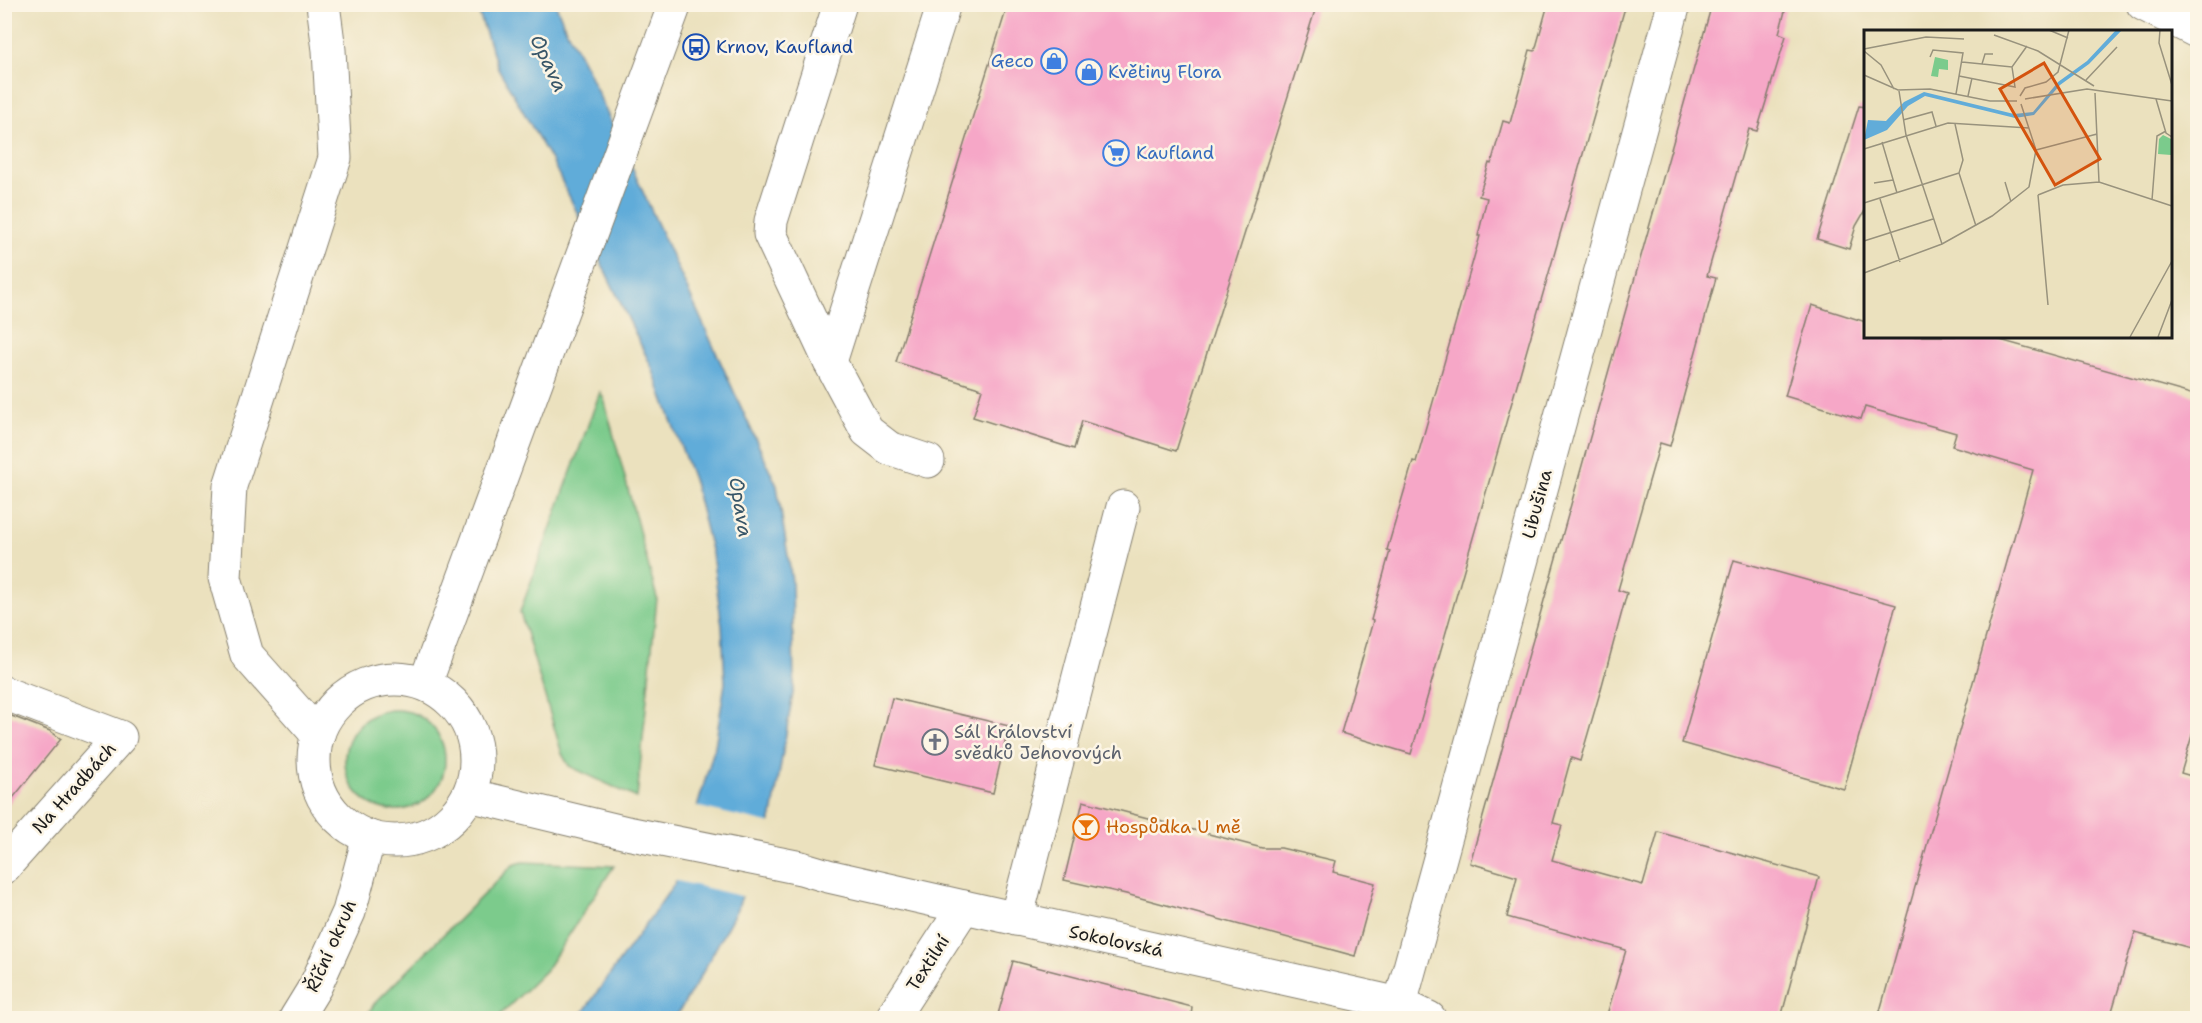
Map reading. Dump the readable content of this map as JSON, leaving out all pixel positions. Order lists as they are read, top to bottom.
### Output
{
  "streets": {
    "street": [
      "Libušina",
      "Na Hradbách",
      "Sokolovská",
      "Říční okruh",
      "Textilní"
    ]
  },
  "crossings": [
    ["Libušina", "Sokolovská"],
    ["Sokolovská", "Říční okruh"],
    ["Sokolovská", "Textilní"]
  ],
  "water": ["Opava"],
  "places": {
    "bus stop": ["Krnov, Kaufland"],
    "shop": ["Geco", "Květiny Flora"],
    "supermarket": ["Kaufland"],
    "church": ["Sál Království svědků Jehovových"],
    "bar": ["Hospůdka U mě"]
  }
}
